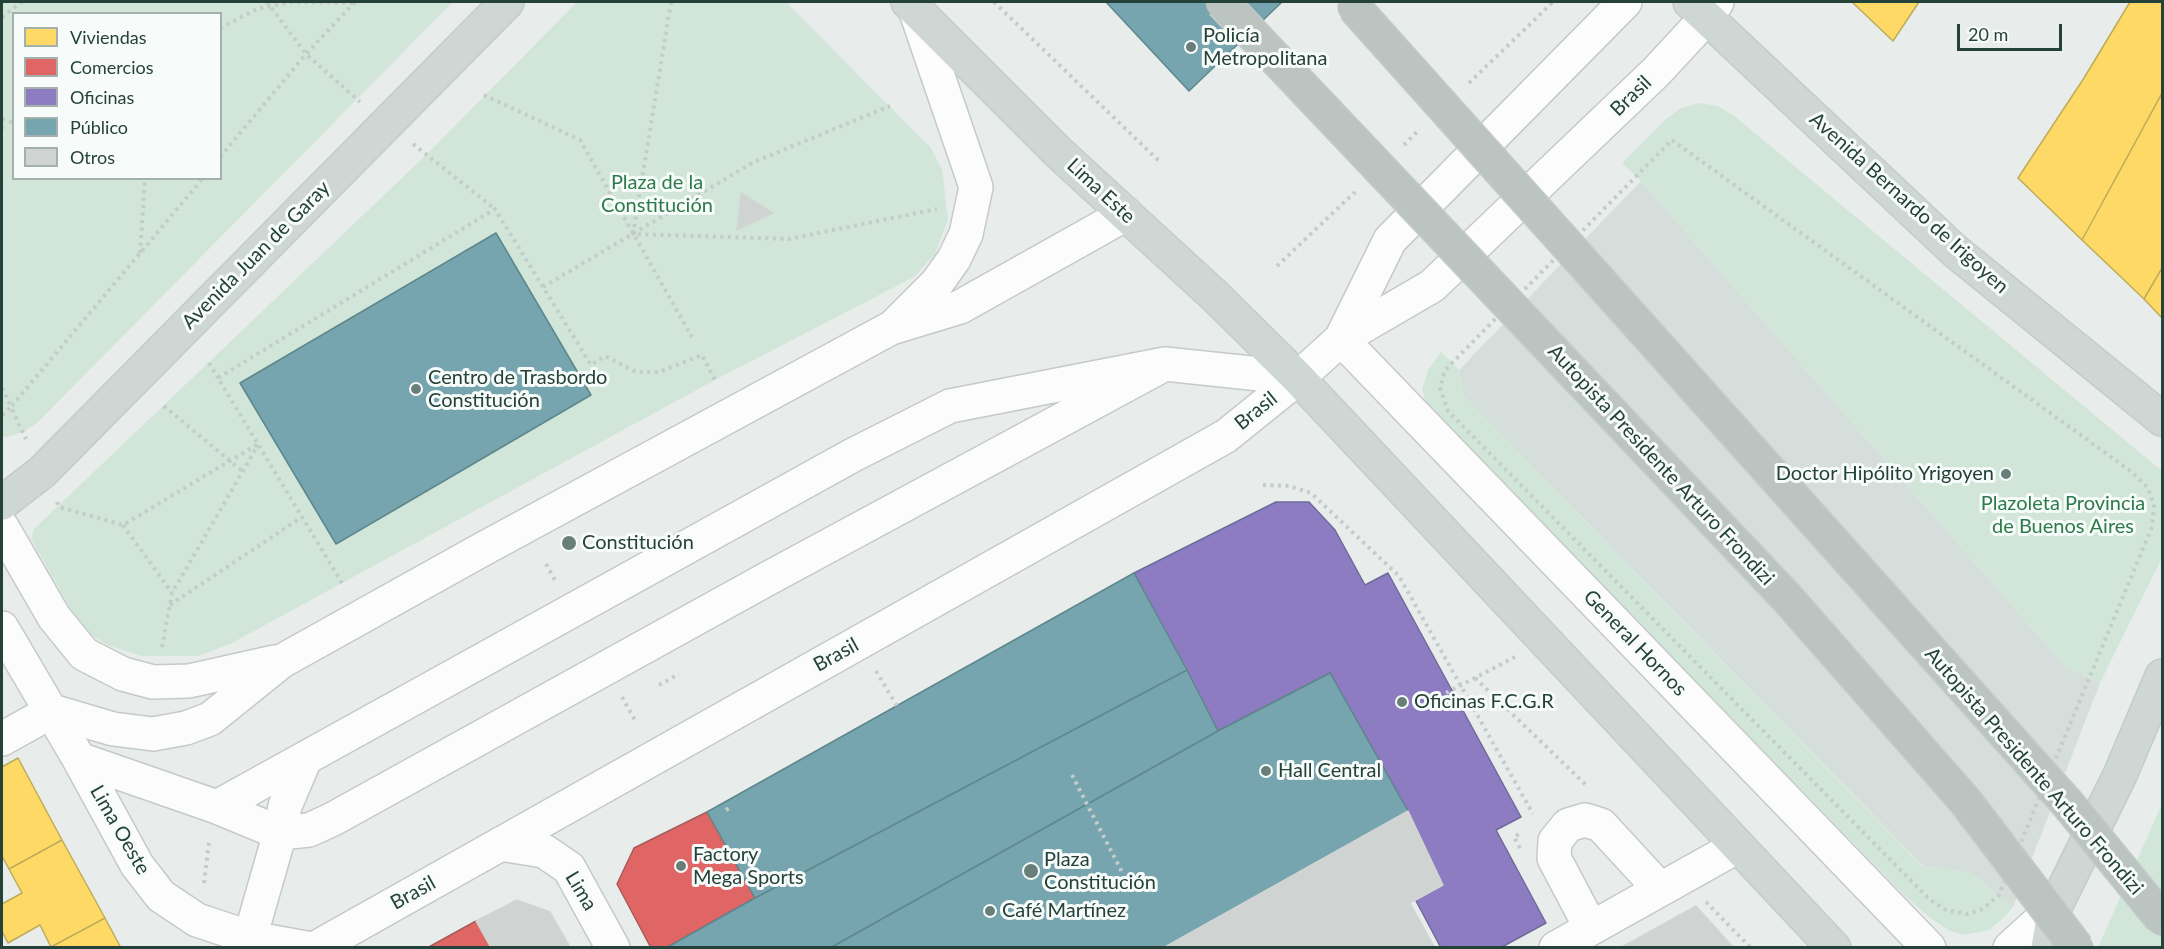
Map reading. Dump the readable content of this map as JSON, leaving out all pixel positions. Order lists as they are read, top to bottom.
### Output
{
  "streets": {
    "highway": ["Autopista Presidente Arturo Frondizi"],
    "main road": ["Lima Este", "Avenida Bernardo de Irigoyen", "Avenida Juan de Garay"],
    "street": [
      "Brasil",
      "General Hornos",
      "Lima Oeste",
      "Lima"
    ]
  },
  "crossings": [
    ["Brasil", "Lima Este"],
    ["Brasil", "Avenida Bernardo de Irigoyen"],
    ["Brasil", "General Hornos"],
    ["Brasil", "Lima"]
  ],
  "parks": ["Plaza de la Constitución", "Plazoleta Provincia de Buenos Aires"],
  "places": [
    "Policía Metropolitana",
    "Centro de Trasbordo Constitución",
    "Doctor Hipólito Yrigoyen",
    "Constitución",
    "Oficinas F.C.G.R",
    "Hall Central",
    "Factory Mega Sports",
    "Plaza Constitución",
    "Café Martínez"
  ],
  "legend": [
    "Viviendas",
    "Comercios",
    "Oficinas",
    "Público",
    "Otros"
  ],
  "scale_bar": "20 m"
}
